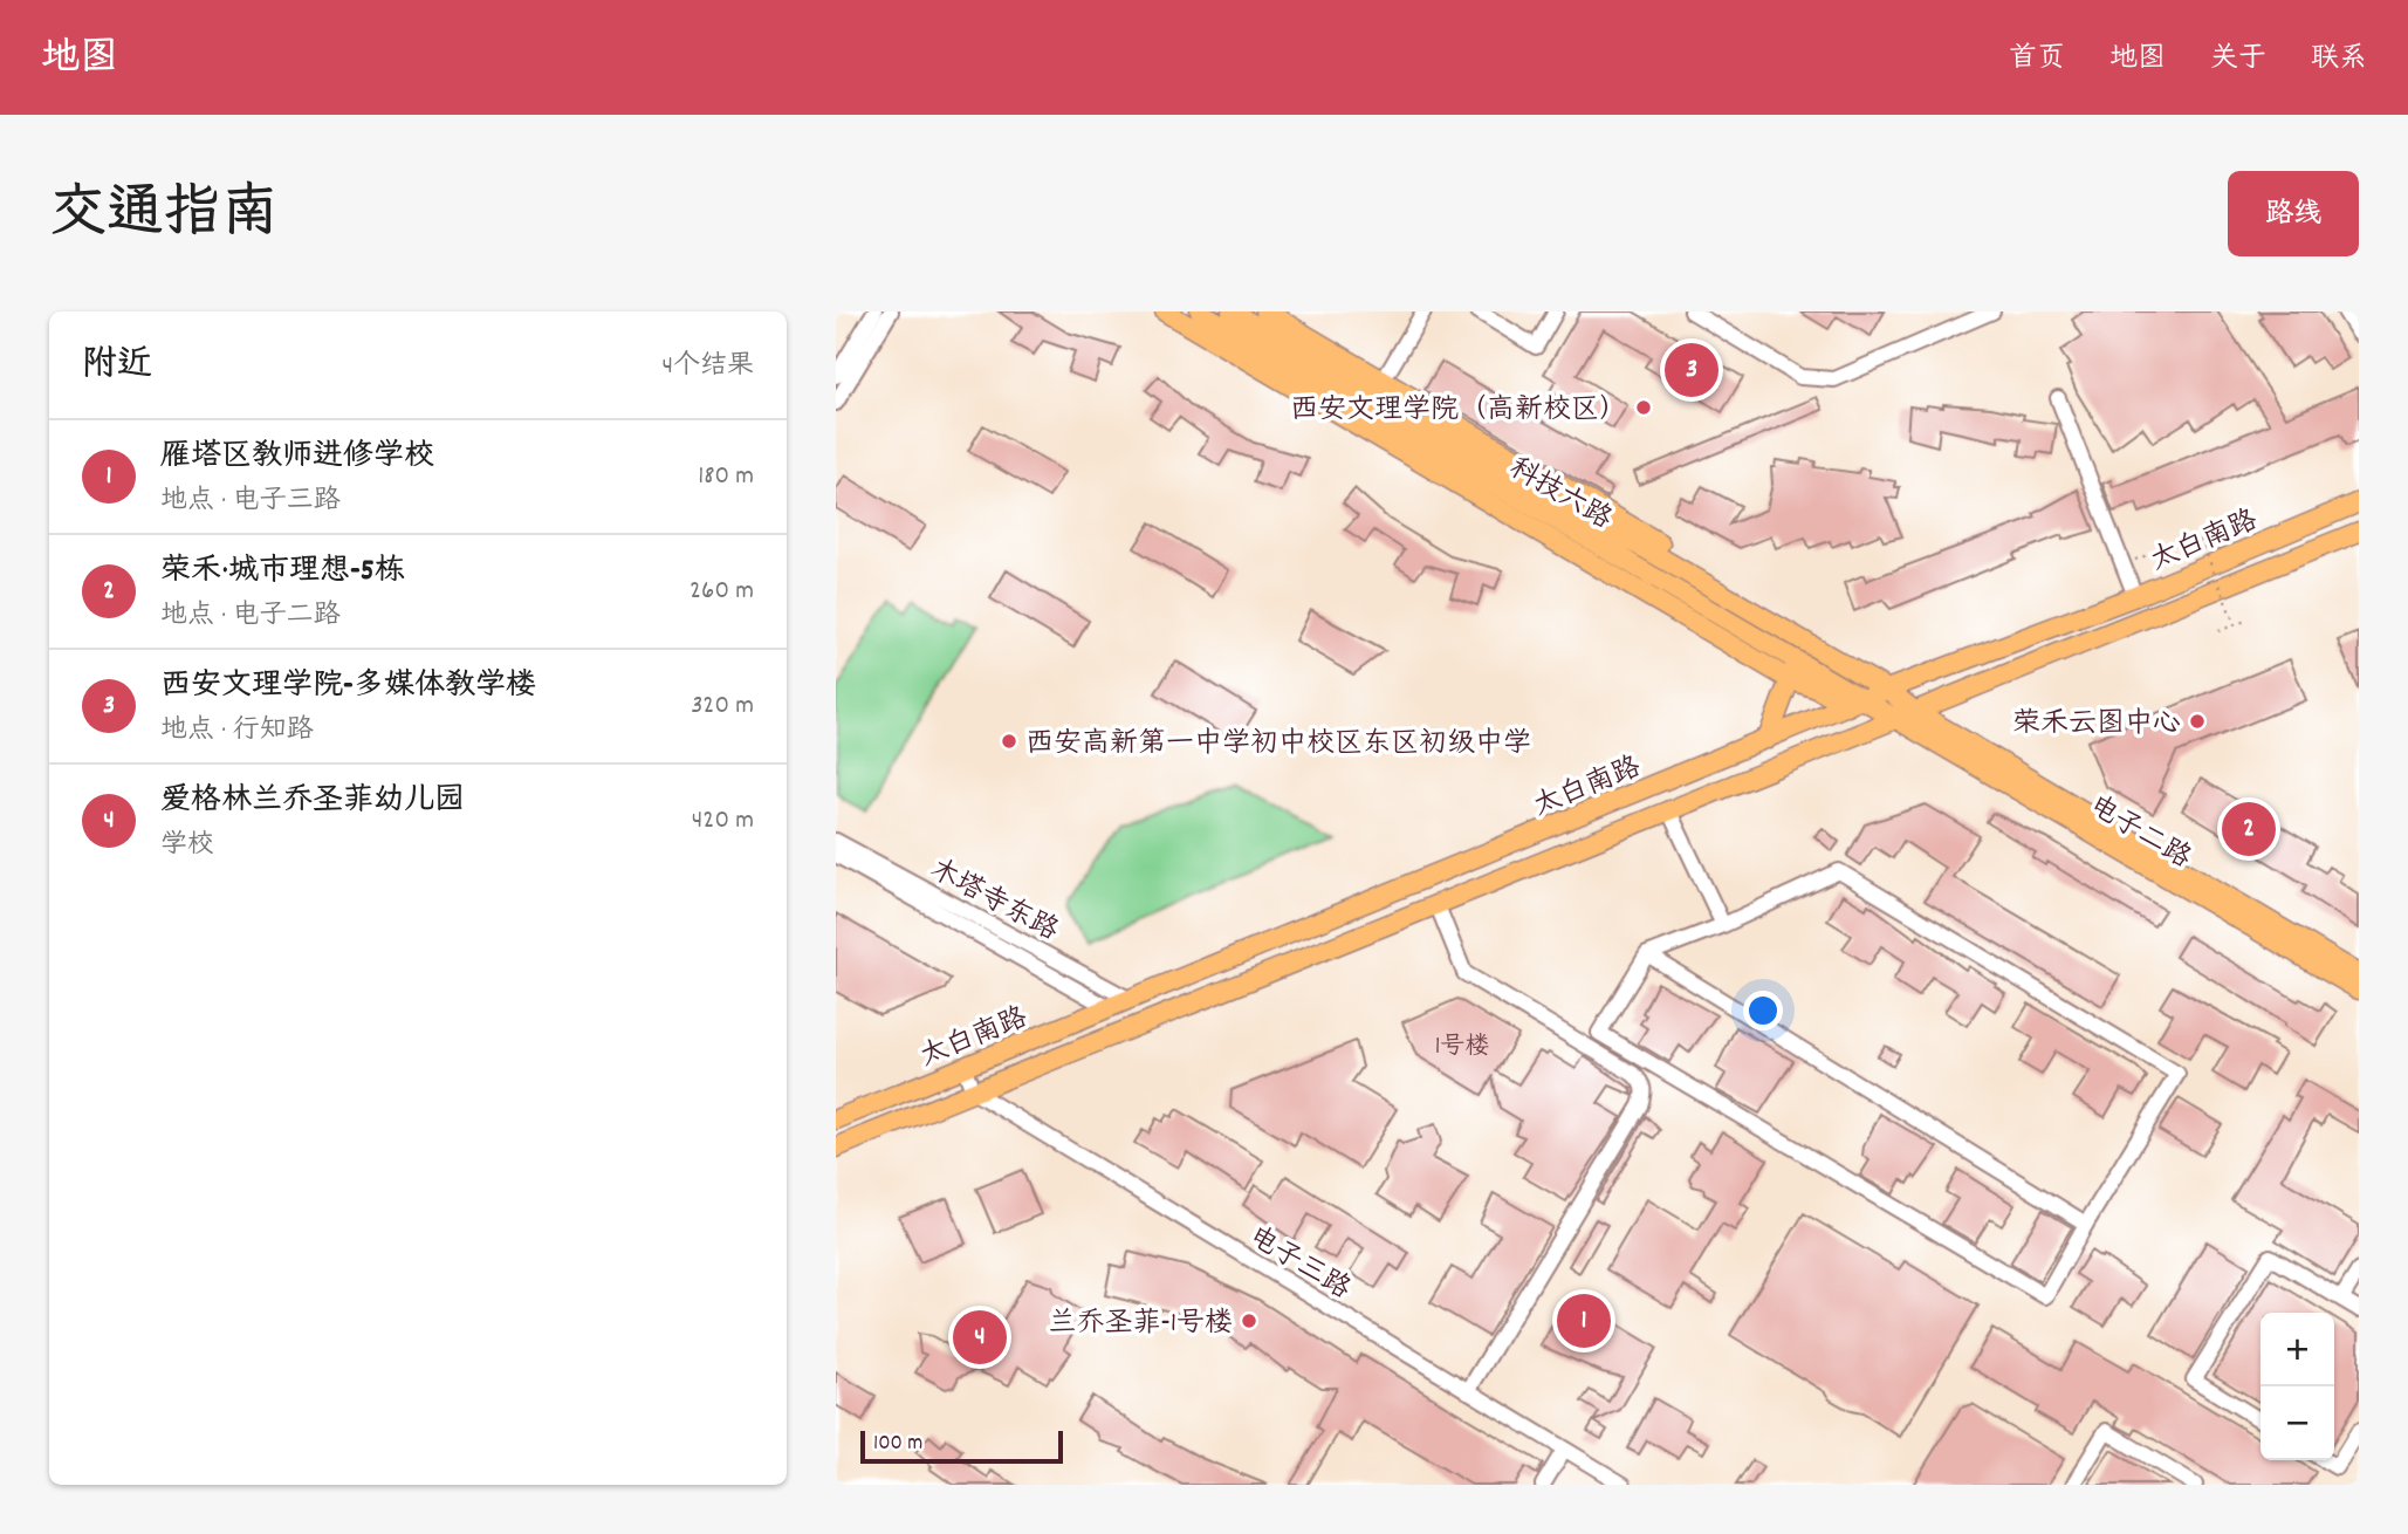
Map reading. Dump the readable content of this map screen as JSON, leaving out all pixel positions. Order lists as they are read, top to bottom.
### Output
{
  "streets": {
    "main road": ["科技六路", "太白南路", "电子二路"],
    "street": ["木塔寺东路", "电子三路"]
  },
  "crossings": [
    ["科技六路", "太白南路"],
    ["科技六路", "电子二路"],
    ["太白南路", "电子二路"],
    ["太白南路", "木塔寺东路"],
    ["太白南路", "电子三路"]
  ],
  "places": [
    "西安文理学院（高新校区）",
    "荣禾云图中心",
    "西安高新第一中学初中校区东区初级中学",
    "兰乔圣菲-1号楼"
  ],
  "house_numbers": ["1号楼"],
  "scale_bar": "100 m",
  "page": {
    "header": "地图",
    "nav": [
      "首页",
      "地图",
      "关于",
      "联系"
    ],
    "title": "交通指南",
    "buttons": "路线",
    "heading": ["附近", "4个结果"],
    "pins": [
      "3",
      "2",
      "1",
      "4"
    ],
    "list": [
      {
        "mark": "1",
        "name": "雁塔区教师进修学校",
        "note": "地点 · 电子三路",
        "value": "180 m"
      },
      {
        "mark": "2",
        "name": "荣禾·城市理想-5栋",
        "note": "地点 · 电子二路",
        "value": "260 m"
      },
      {
        "mark": "3",
        "name": "西安文理学院-多媒体教学楼",
        "note": "地点 · 行知路",
        "value": "320 m"
      },
      {
        "mark": "4",
        "name": "爱格林兰乔圣菲幼儿园",
        "note": "学校",
        "value": "420 m"
      }
    ],
    "map_buttons": ["+", "−"],
    "scale": "100 m"
  }
}
